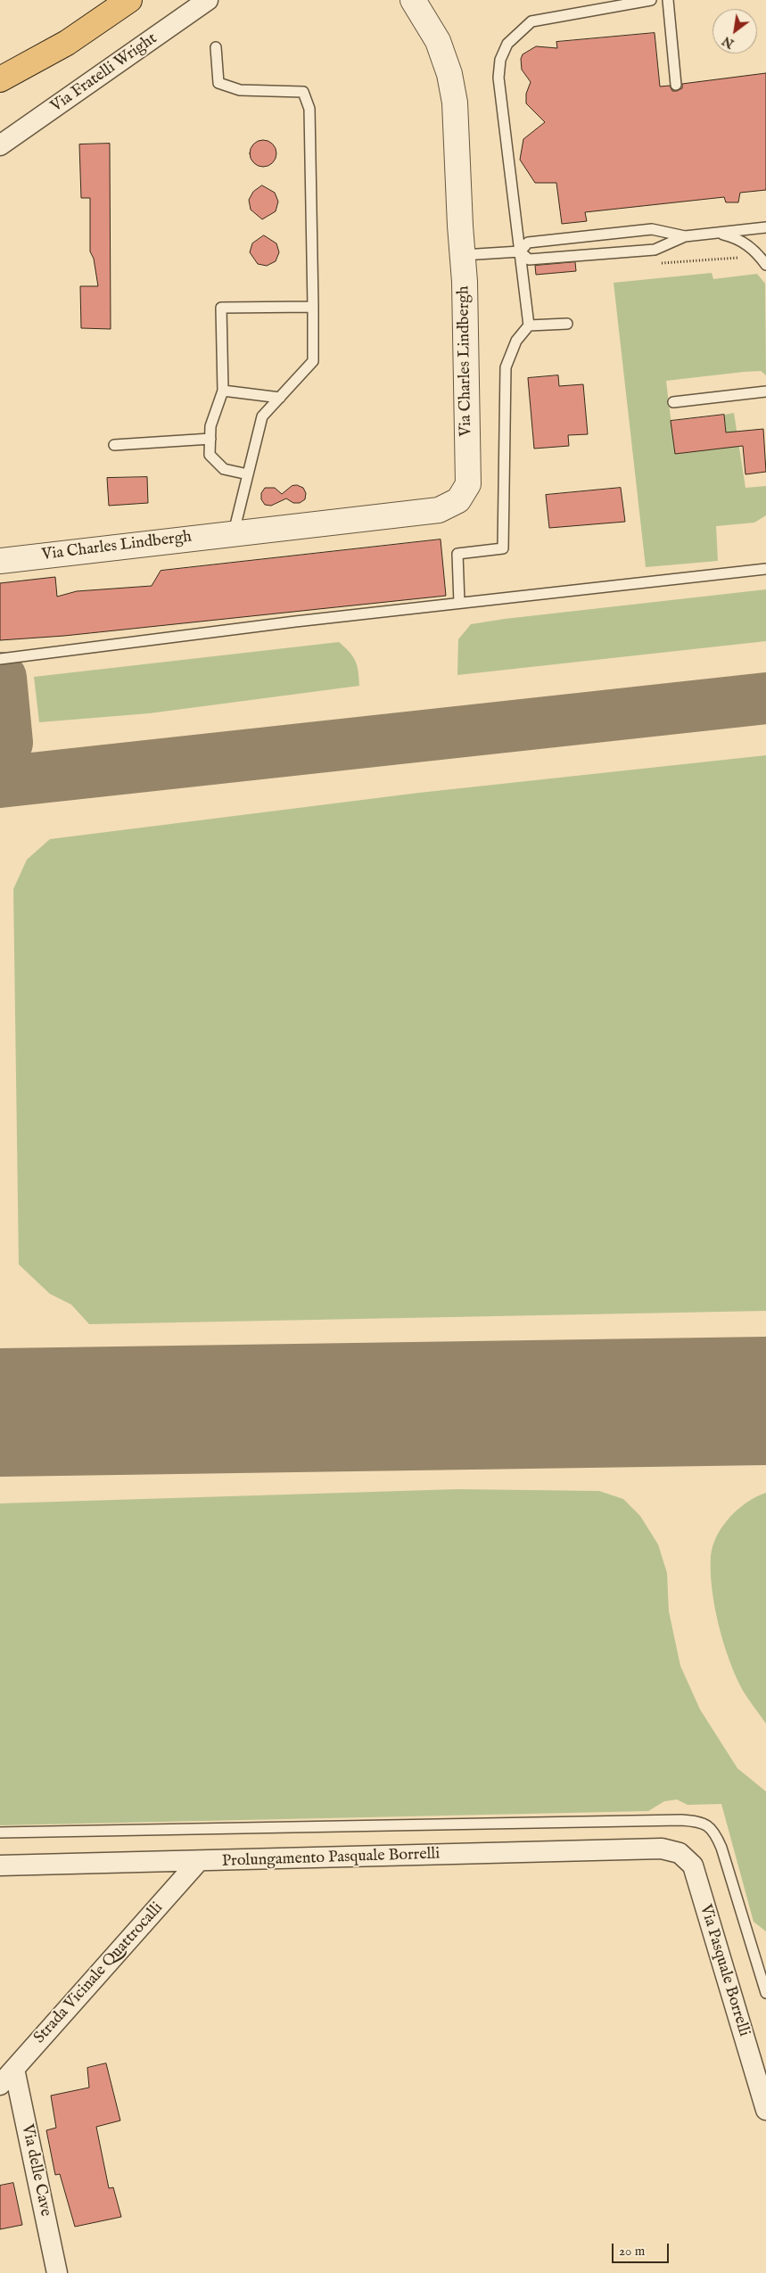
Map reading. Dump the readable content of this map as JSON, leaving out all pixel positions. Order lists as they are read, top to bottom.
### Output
{
  "streets": {
    "street": [
      "Via Fratelli Wright",
      "Via Charles Lindbergh",
      "Prolungamento Pasquale Borrelli",
      "Via Pasquale Borrelli",
      "Strada Vicinale Quattrocalli",
      "Via delle Cave"
    ]
  },
  "crossings": [
    ["Prolungamento Pasquale Borrelli", "Via Pasquale Borrelli"],
    ["Prolungamento Pasquale Borrelli", "Strada Vicinale Quattrocalli"],
    ["Strada Vicinale Quattrocalli", "Via delle Cave"]
  ],
  "scale_bar": "20 m",
  "north": "bottom left"
}
